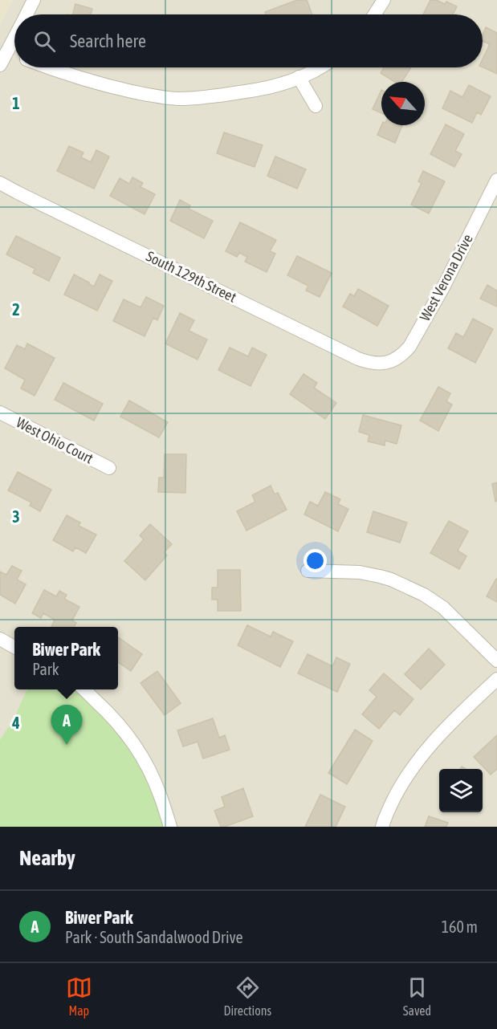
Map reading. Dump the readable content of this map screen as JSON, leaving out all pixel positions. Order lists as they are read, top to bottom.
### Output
{
  "streets": {
    "street": ["South 129th Street", "West Verona Drive", "West Ohio Court"]
  },
  "crossings": [
    ["South 129th Street", "West Verona Drive"]
  ],
  "north": "top left",
  "page": {
    "search": "Search here",
    "popup": ["Biwer Park", "Park"],
    "pins": "A",
    "heading": "Nearby",
    "list": [
      {
        "mark": "A",
        "name": "Biwer Park",
        "note": "Park · South Sandalwood Drive",
        "value": "160 m"
      }
    ],
    "nav": ["Map", "Directions", "Saved"]
  },
  "grid": {
    "rows": [
      "1",
      "2",
      "3",
      "4"
    ]
  }
}
